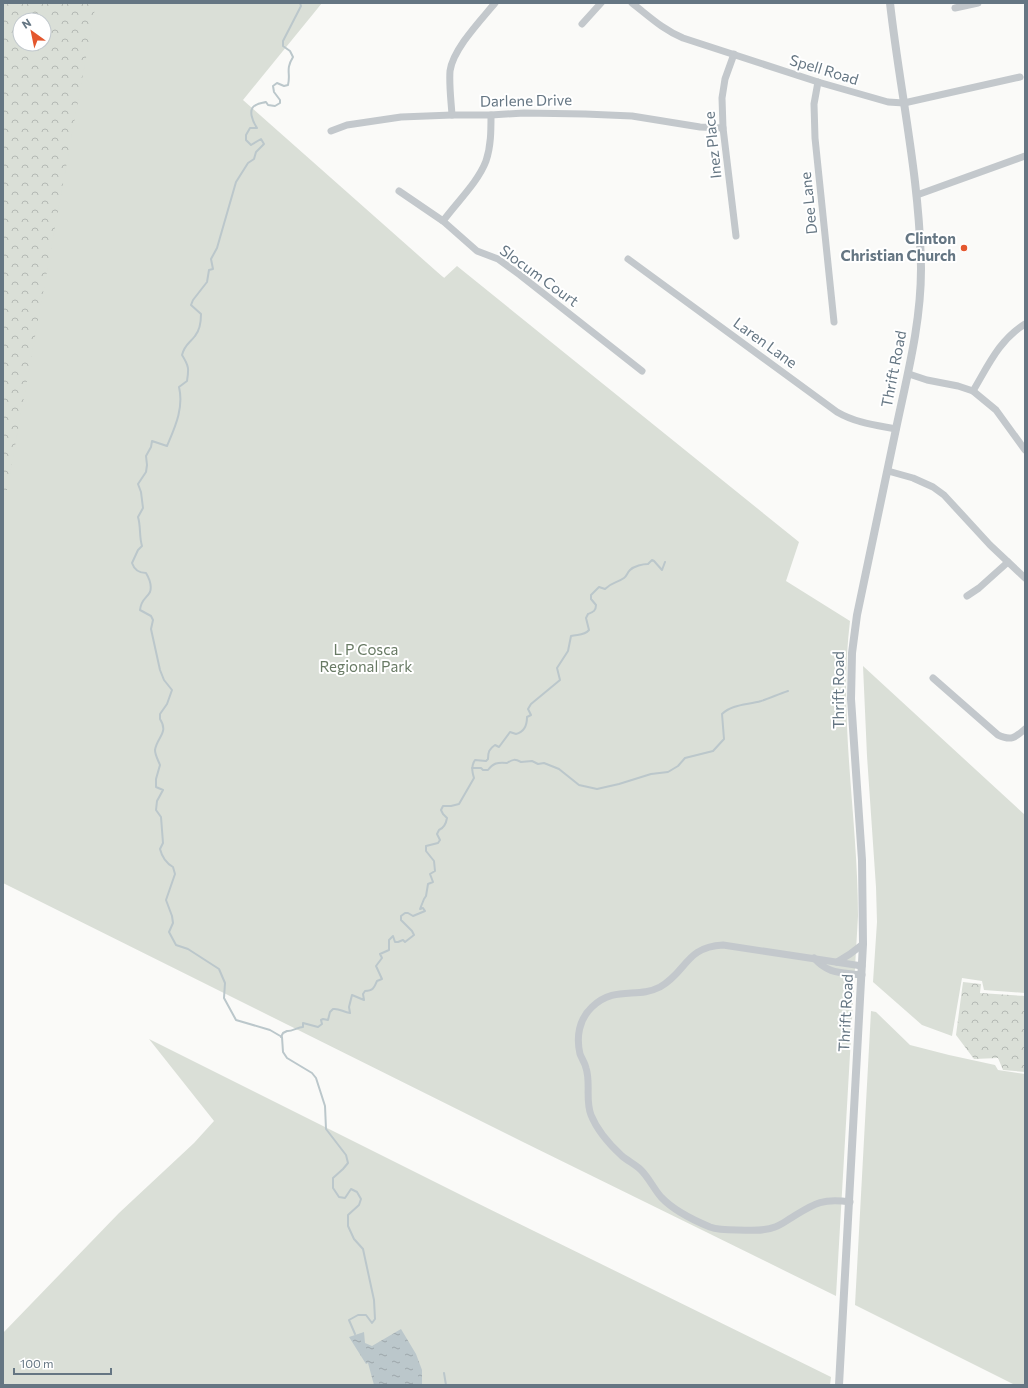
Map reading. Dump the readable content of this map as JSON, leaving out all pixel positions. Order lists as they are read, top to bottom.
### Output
{
  "streets": {
    "street": [
      "Spell Road",
      "Darlene Drive",
      "Inez Place",
      "Dee Lane",
      "Slocum Court",
      "Laren Lane",
      "Thrift Road"
    ]
  },
  "crossings": [
    ["Spell Road", "Inez Place"],
    ["Spell Road", "Dee Lane"],
    ["Spell Road", "Thrift Road"],
    ["Darlene Drive", "Inez Place"],
    ["Laren Lane", "Thrift Road"]
  ],
  "parks": ["L P Cosca Regional Park"],
  "places": ["Clinton Christian Church"],
  "scale_bar": "100 m",
  "north": "top left"
}
